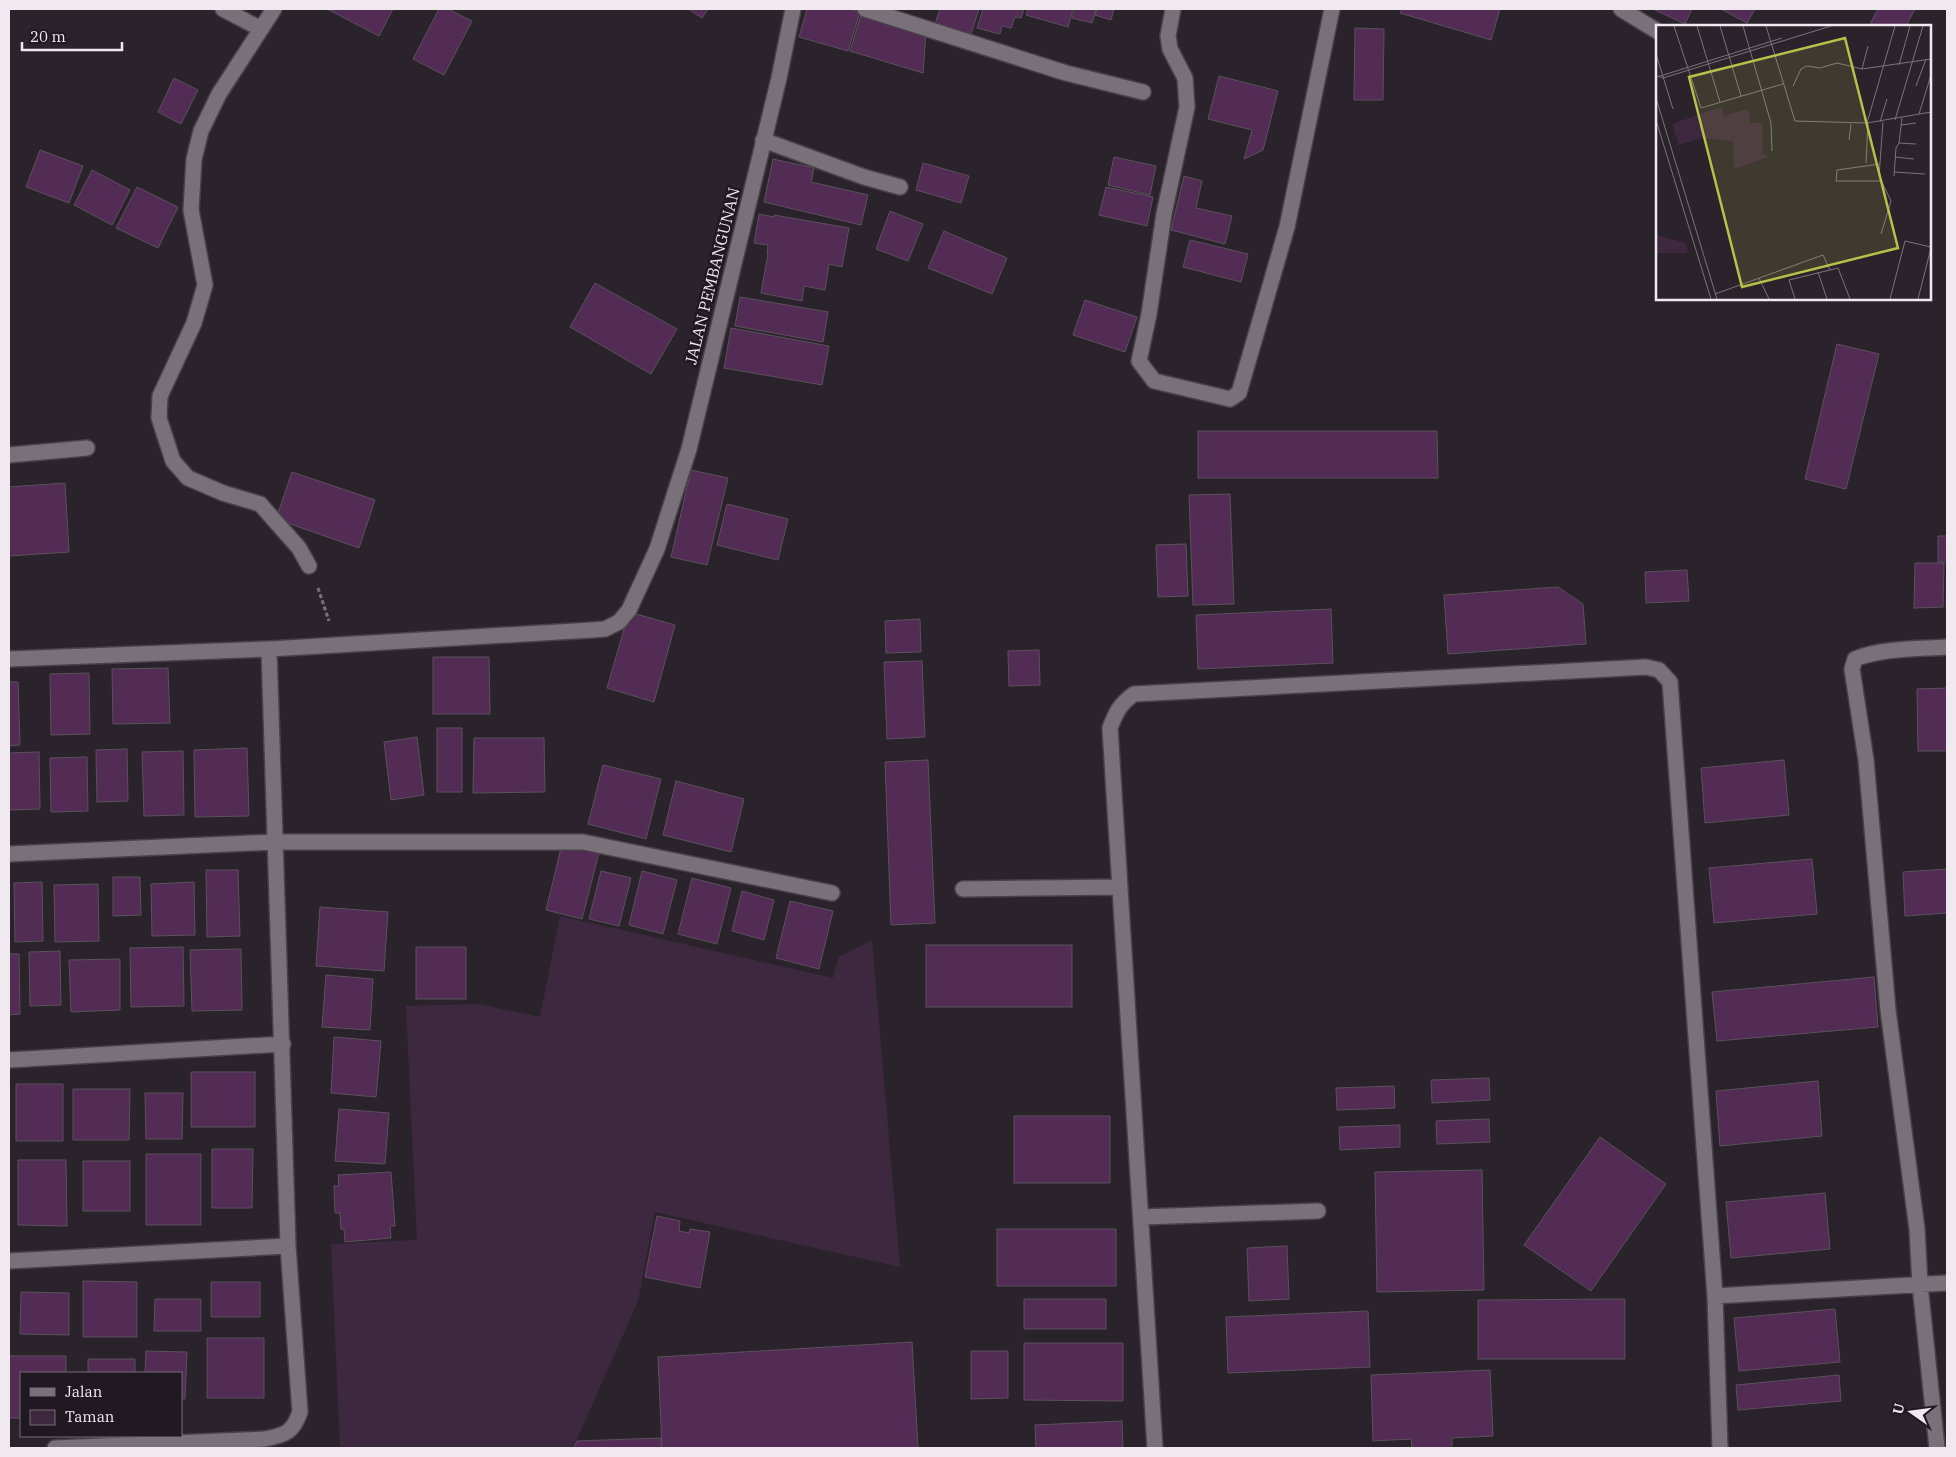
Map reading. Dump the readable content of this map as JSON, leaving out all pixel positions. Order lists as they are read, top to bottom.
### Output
{
  "streets": {
    "street": ["JALAN PEMBANGUNAN"]
  },
  "legend": ["Jalan", "Taman"],
  "scale_bar": "20 m",
  "north": "left"
}
